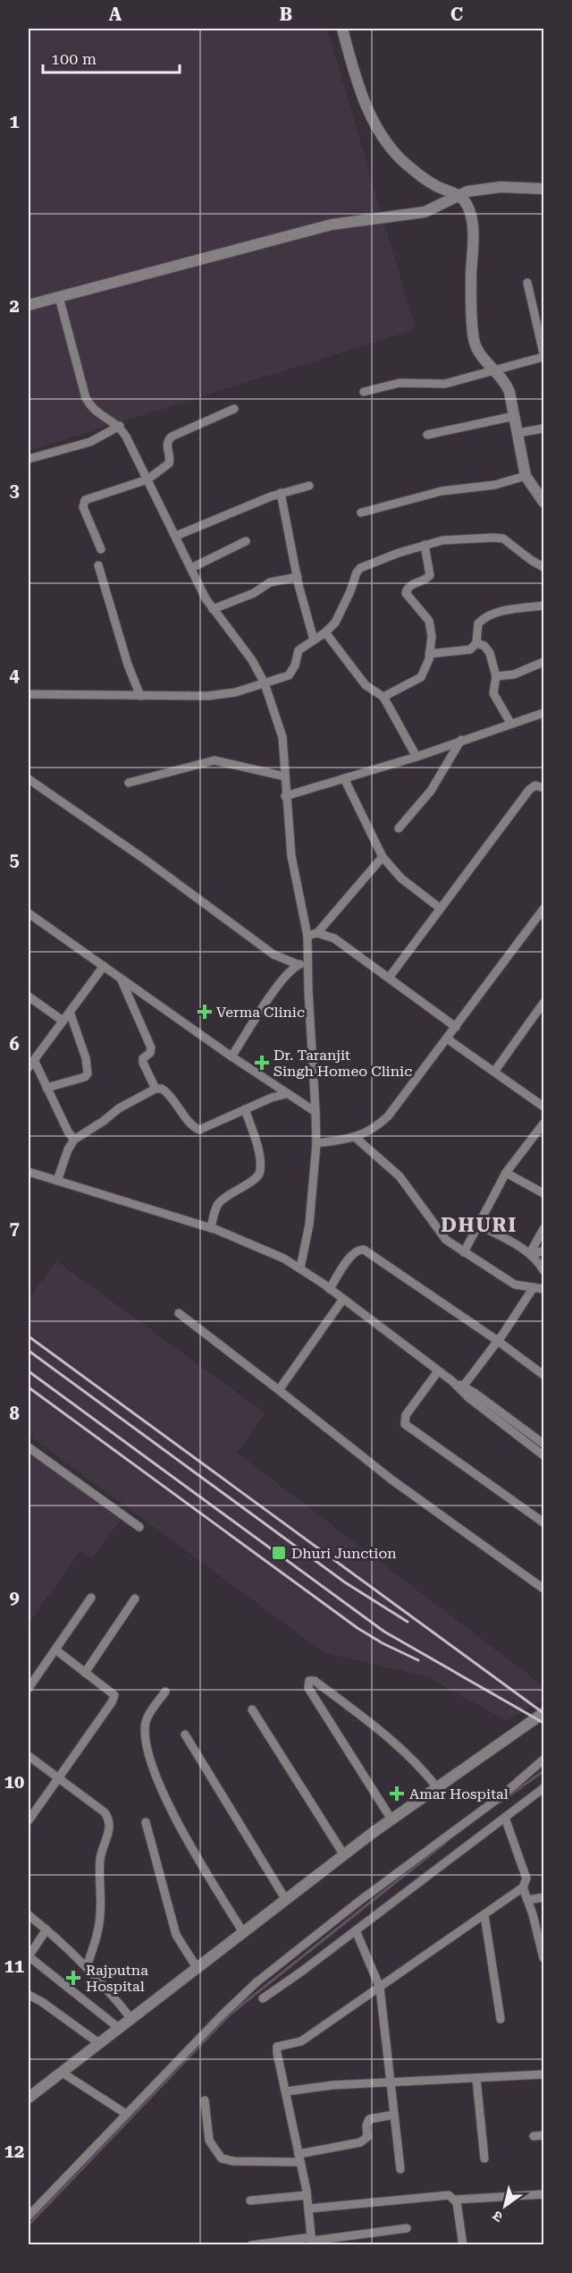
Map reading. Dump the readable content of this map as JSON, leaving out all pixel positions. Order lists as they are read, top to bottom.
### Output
{
  "districts": ["DHURI"],
  "places": {
    "health": [
      "Verma Clinic",
      "Dr. Taranjit Singh Homeo Clinic",
      "Amar Hospital",
      "Rajputna Hospital"
    ],
    "transit": ["Dhuri Junction"]
  },
  "scale_bar": "100 m",
  "north": "bottom left",
  "grid": {
    "columns": ["A", "B", "C"],
    "rows": [
      "1",
      "2",
      "3",
      "4",
      "5",
      "6",
      "7",
      "8",
      "9",
      "10",
      "11",
      "12"
    ]
  }
}
